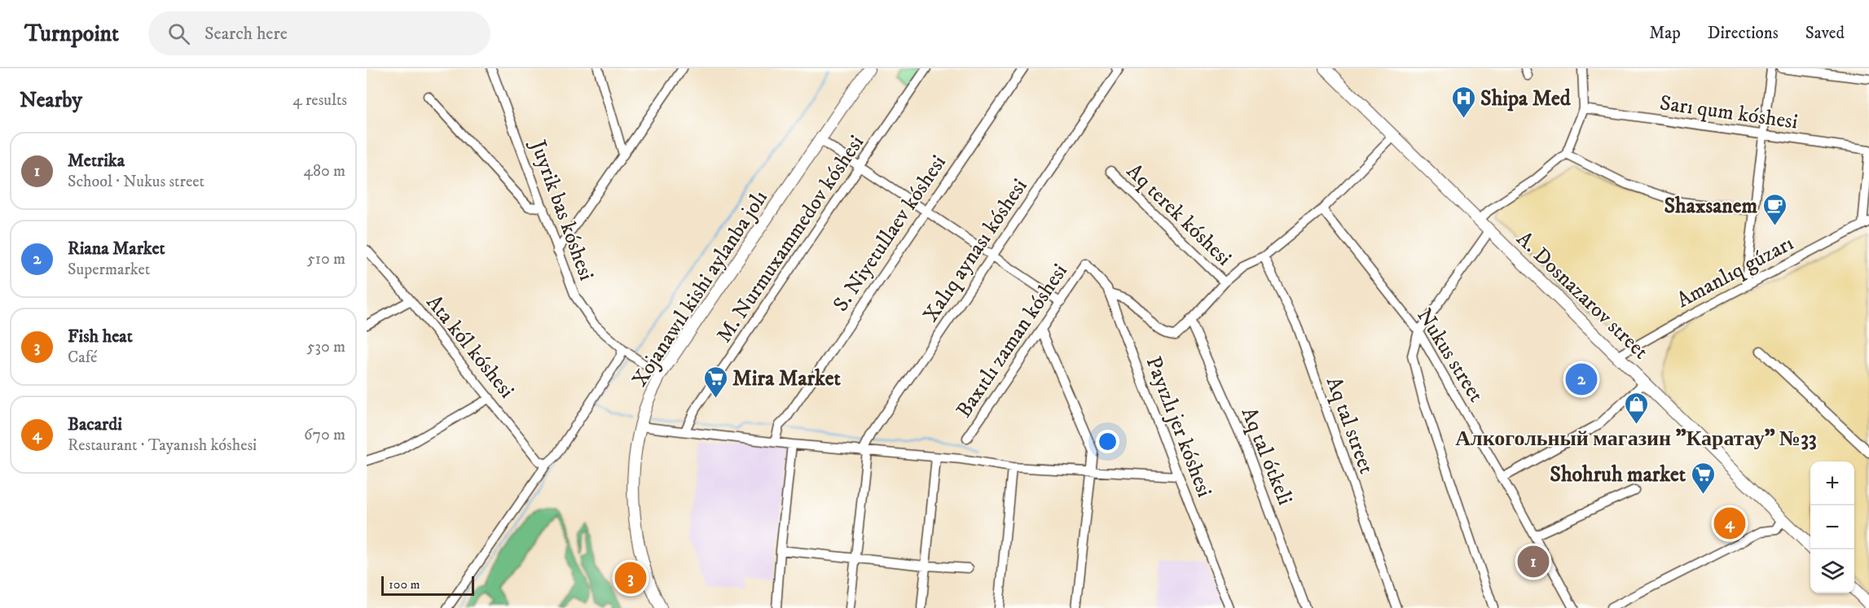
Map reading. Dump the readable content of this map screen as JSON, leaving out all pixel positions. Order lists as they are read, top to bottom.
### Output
{
  "streets": {
    "main road": ["Xojanawıl kishi aylanba jolı", "A. Dosnazarov street"],
    "street": [
      "Sarı qum kóshesi",
      "Juyrik bas kóshesi",
      "Aq terek kóshesi",
      "S. Niyetullaev kóshesi",
      "M. Nurmuxammedov kóshesi",
      "Xalıq aynası kóshesi",
      "Amanlıq gúzarı",
      "Baxıtlı zaman kóshesi",
      "Ata kól kóshesi",
      "Nukus street",
      "Aq tal street",
      "Payızlı jer kóshesi",
      "Aq tal ótkeli"
    ]
  },
  "crossings": [
    ["Juyrik bas kóshesi", "Xojanawıl kishi aylanba jolı"],
    ["Amanlıq gúzarı", "A. Dosnazarov street"],
    ["Baxıtlı zaman kóshesi", "Payızlı jer kóshesi"]
  ],
  "places": {
    "hospital": ["Shipa Med"],
    "cafe": ["Shaxsanem"],
    "supermarket": ["Mira Market", "Shohruh market"],
    "shop": ["Алкогольный магазин \"Каратау\" №33"]
  },
  "scale_bar": "100 m",
  "page": {
    "header": "Turnpoint",
    "search": "Search here",
    "nav": ["Map", "Directions", "Saved"],
    "heading": ["Nearby", "4 results"],
    "list": [
      {
        "mark": "1",
        "name": "Metrika",
        "note": "School · Nukus street",
        "value": "480 m"
      },
      {
        "mark": "2",
        "name": "Riana Market",
        "note": "Supermarket",
        "value": "510 m"
      },
      {
        "mark": "3",
        "name": "Fish heat",
        "note": "Café",
        "value": "530 m"
      },
      {
        "mark": "4",
        "name": "Bacardi",
        "note": "Restaurant · Tayanısh kóshesi",
        "value": "670 m"
      }
    ],
    "pins": [
      "2",
      "4",
      "1",
      "3"
    ],
    "map_buttons": ["+", "−"],
    "scale": "100 m"
  }
}
